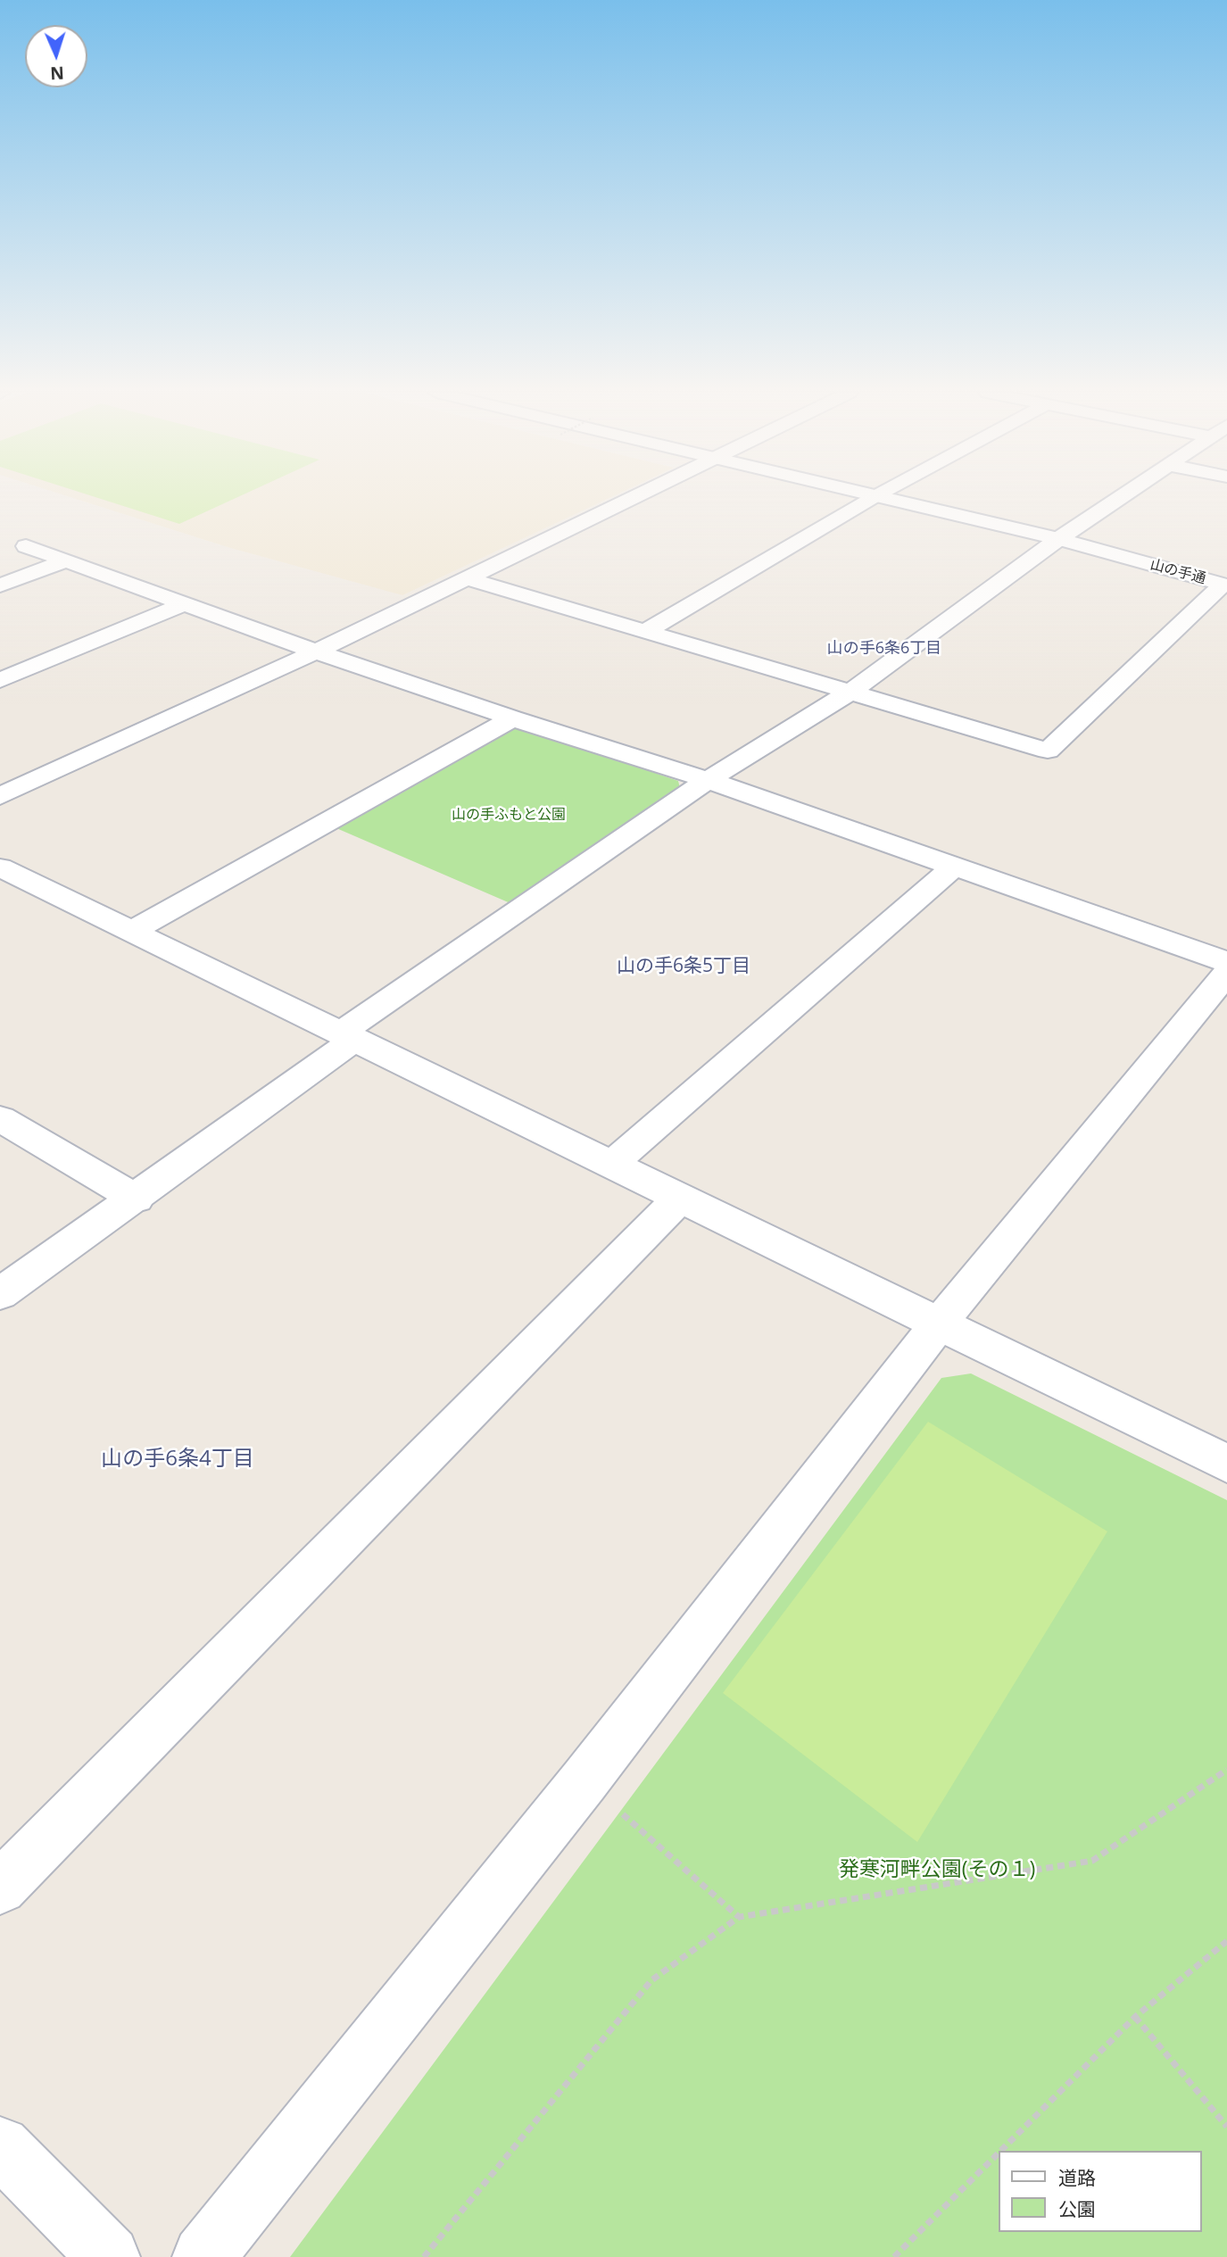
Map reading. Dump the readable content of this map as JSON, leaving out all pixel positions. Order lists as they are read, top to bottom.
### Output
{
  "streets": {
    "street": ["山の手通"]
  },
  "districts": ["山の手6条6丁目", "山の手6条5丁目", "山の手6条4丁目"],
  "parks": ["山の手ふもと公園", "発寒河畔公園(その１)"],
  "legend": ["道路", "公園"],
  "north": "bottom"
}
